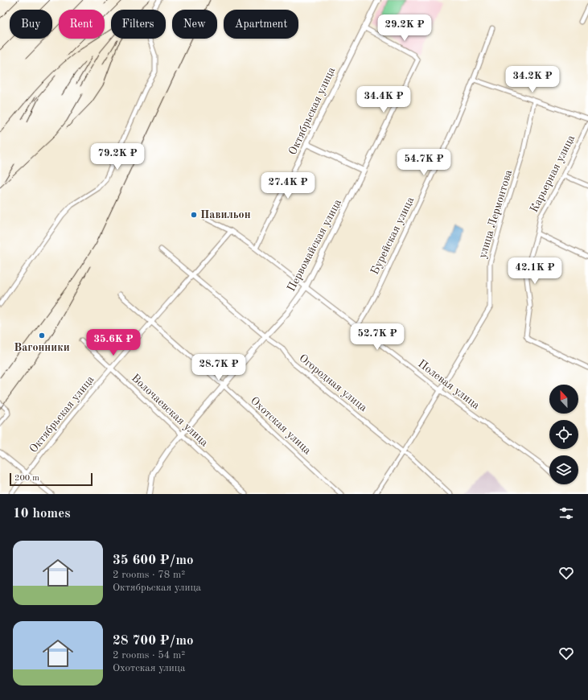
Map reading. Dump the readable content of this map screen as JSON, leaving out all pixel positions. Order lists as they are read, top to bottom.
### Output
{
  "streets": {
    "main road": ["Октябрьская улица", "Первомайская улица"],
    "street": [
      "Карьерная улица",
      "улица Лермонтова",
      "Бурейская улица",
      "Огородная улица",
      "Полевая улица",
      "Волочаевская улица",
      "Охотская улица"
    ]
  },
  "crossings": [
    ["Октябрьская улица", "Первомайская улица"],
    ["Октябрьская улица", "Огородная улица"],
    ["Октябрьская улица", "Полевая улица"],
    ["Октябрьская улица", "Волочаевская улица"],
    ["Октябрьская улица", "Охотская улица"],
    ["улица Лермонтова", "Огородная улица"],
    ["улица Лермонтова", "Полевая улица"],
    ["Бурейская улица", "Полевая улица"],
    ["Первомайская улица", "Огородная улица"],
    ["Первомайская улица", "Полевая улица"],
    ["Первомайская улица", "Волочаевская улица"],
    ["Первомайская улица", "Охотская улица"]
  ],
  "places": ["Павильон", "Вагонники"],
  "scale_bar": "200 m",
  "north": "top",
  "page": {
    "chip": [
      "Buy",
      "Rent",
      "Filters",
      "New",
      "Apartment"
    ],
    "price": [
      "29.2K ₽",
      "34.2K ₽",
      "34.4K ₽",
      "79.2K ₽",
      "54.7K ₽",
      "27.4K ₽",
      "42.1K ₽",
      "52.7K ₽",
      "35.6K ₽",
      "28.7K ₽"
    ],
    "scale": "200 m",
    "heading": "10 homes",
    "list": [
      {
        "name": "35 600 ₽/mo",
        "note": "2 rooms · 78 m² · Октябрьская улица"
      },
      {
        "name": "28 700 ₽/mo",
        "note": "2 rooms · 54 m² · Охотская улица"
      }
    ]
  }
}
